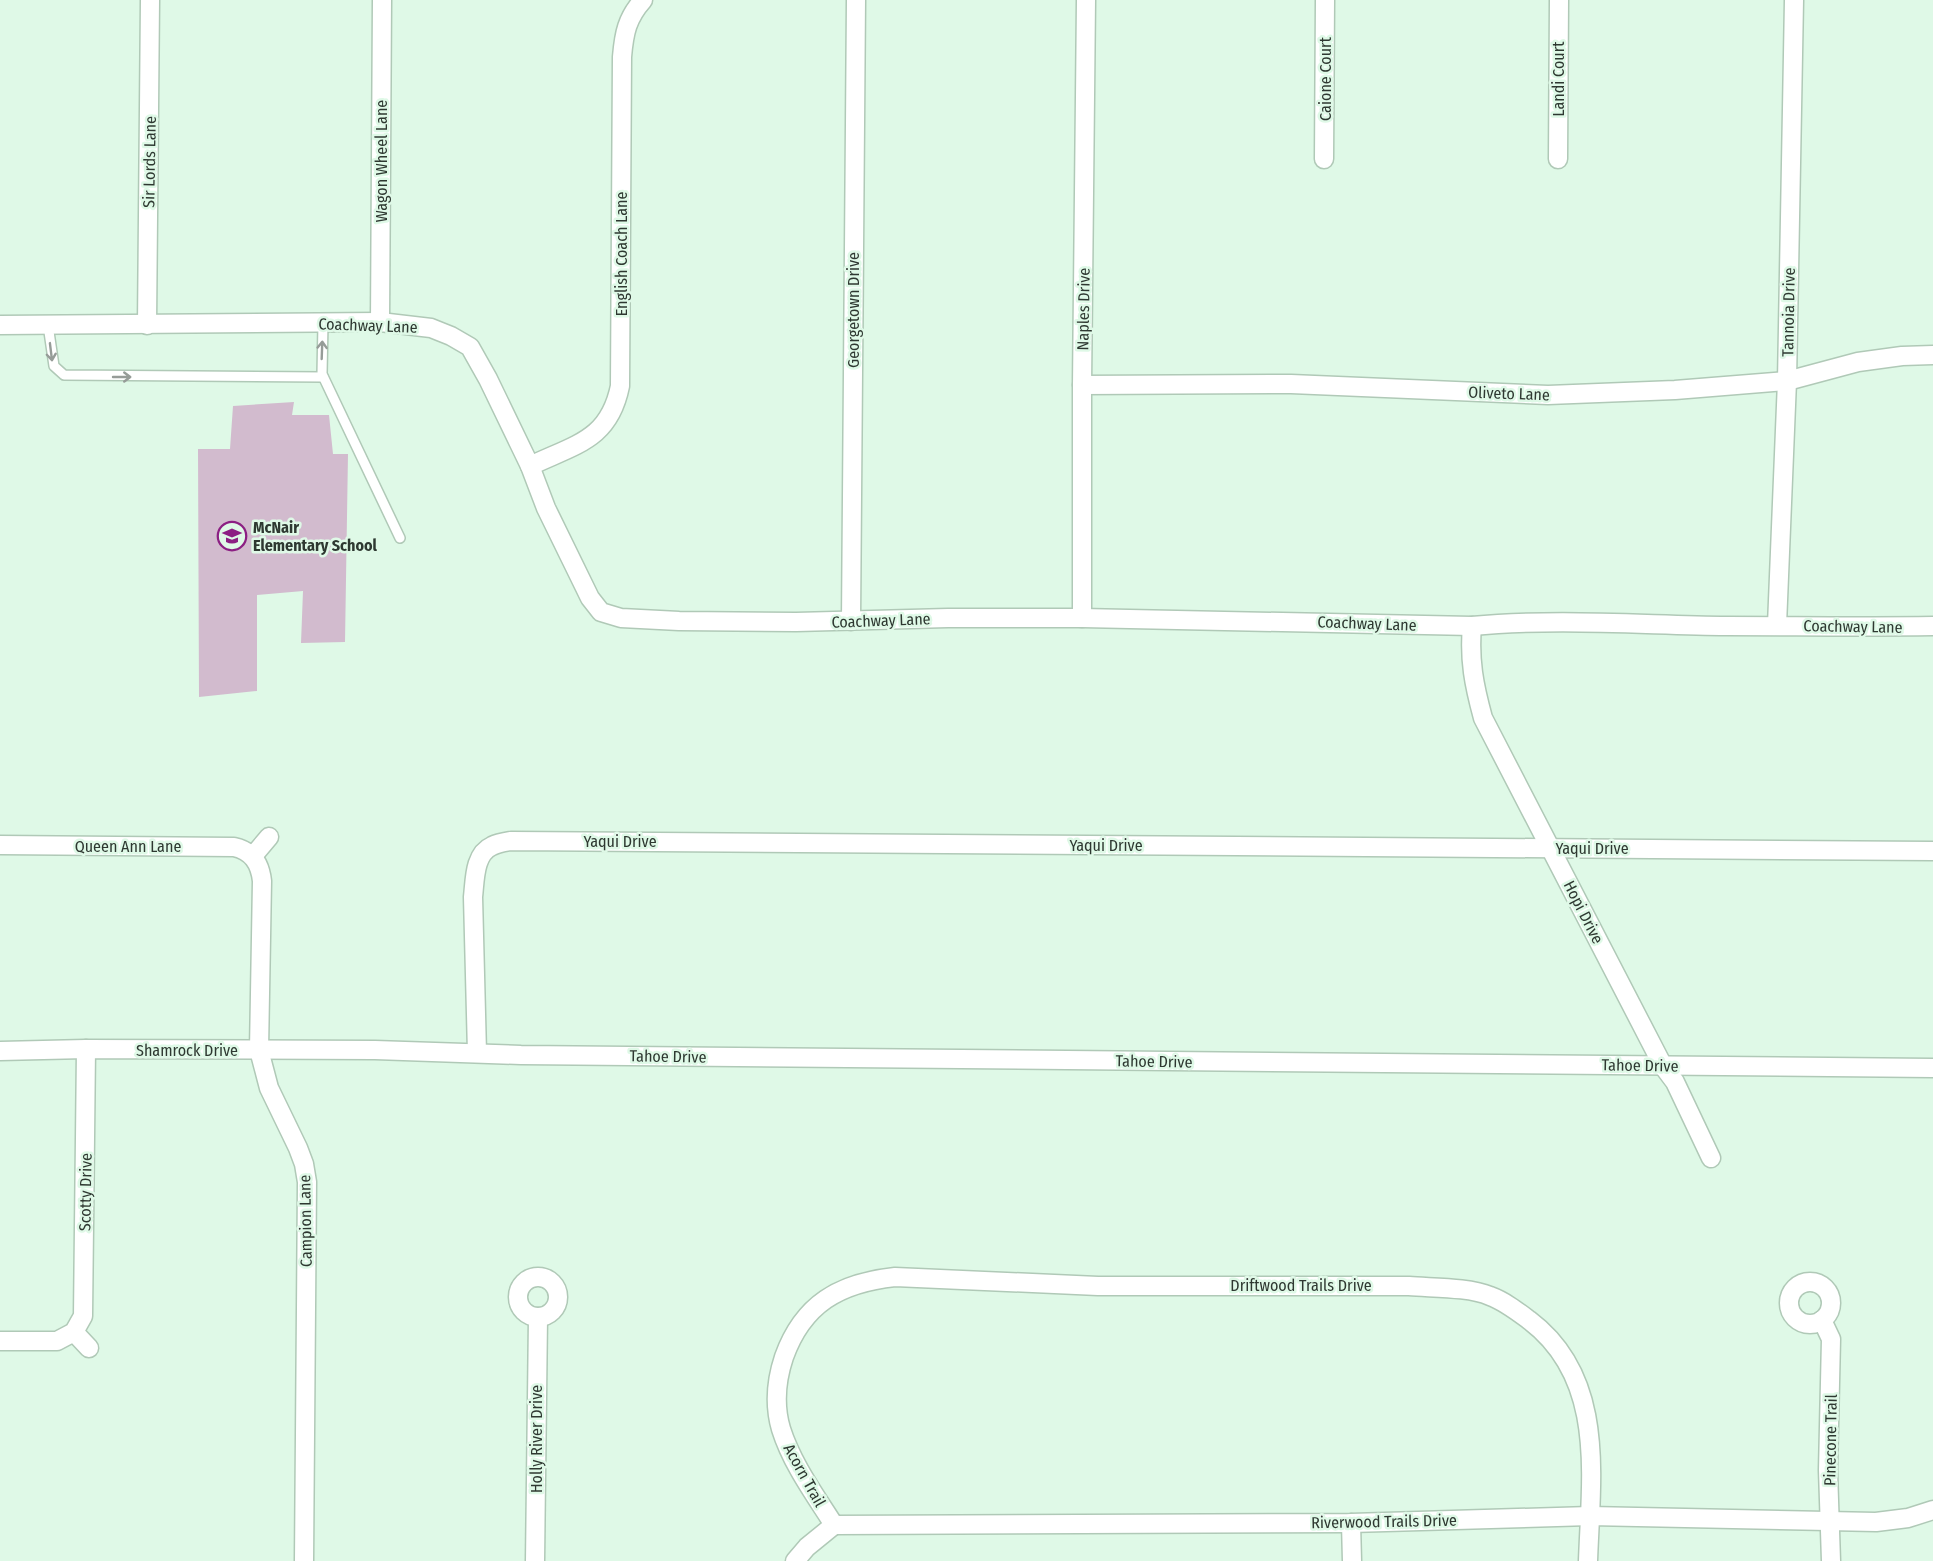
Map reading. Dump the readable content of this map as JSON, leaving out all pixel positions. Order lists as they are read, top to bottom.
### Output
{
  "streets": {
    "street": [
      "Caione Court",
      "Landi Court",
      "Wagon Wheel Lane",
      "Sir Lords Lane",
      "English Coach Lane",
      "Naples Drive",
      "Georgetown Drive",
      "Tannoia Drive",
      "Coachway Lane",
      "Oliveto Lane",
      "Yaqui Drive",
      "Queen Ann Lane",
      "Hopi Drive",
      "Shamrock Drive",
      "Tahoe Drive",
      "Scotty Drive",
      "Campion Lane",
      "Driftwood Trails Drive",
      "Holly River Drive",
      "Pinecone Trail",
      "Acorn Trail",
      "Riverwood Trails Drive"
    ]
  },
  "crossings": [
    ["Wagon Wheel Lane", "Coachway Lane"],
    ["Sir Lords Lane", "Coachway Lane"],
    ["English Coach Lane", "Coachway Lane"],
    ["Naples Drive", "Coachway Lane"],
    ["Naples Drive", "Oliveto Lane"],
    ["Georgetown Drive", "Coachway Lane"],
    ["Tannoia Drive", "Coachway Lane"],
    ["Tannoia Drive", "Oliveto Lane"],
    ["Coachway Lane", "Hopi Drive"],
    ["Yaqui Drive", "Hopi Drive"],
    ["Yaqui Drive", "Tahoe Drive"],
    ["Queen Ann Lane", "Campion Lane"],
    ["Hopi Drive", "Tahoe Drive"],
    ["Shamrock Drive", "Tahoe Drive"],
    ["Shamrock Drive", "Scotty Drive"],
    ["Shamrock Drive", "Campion Lane"],
    ["Driftwood Trails Drive", "Acorn Trail"],
    ["Driftwood Trails Drive", "Riverwood Trails Drive"],
    ["Pinecone Trail", "Riverwood Trails Drive"],
    ["Acorn Trail", "Riverwood Trails Drive"]
  ],
  "places": {
    "school or university": ["McNair Elementary School"]
  }
}
